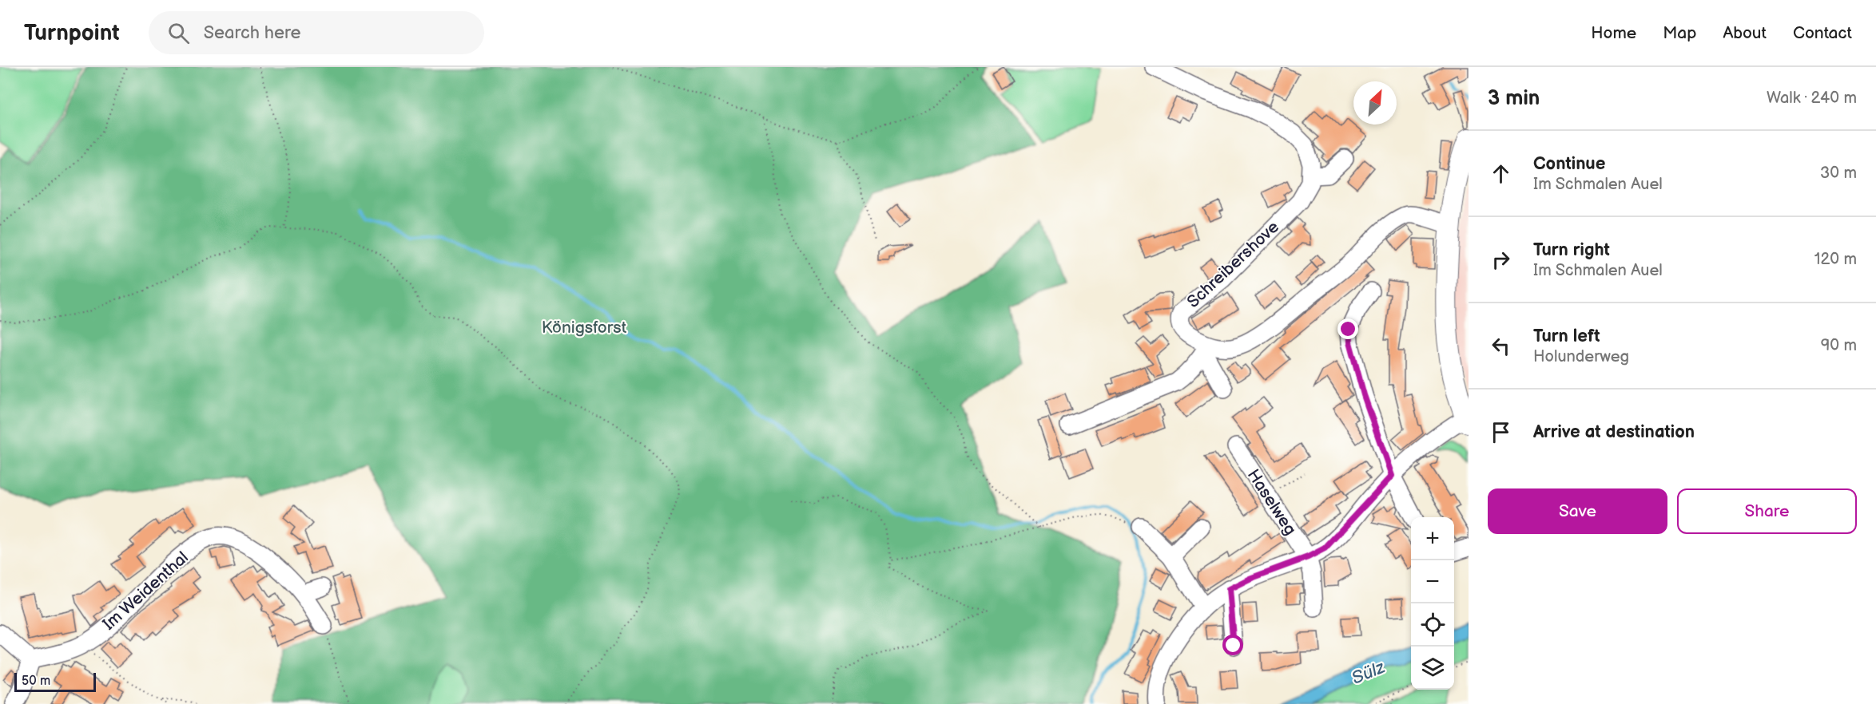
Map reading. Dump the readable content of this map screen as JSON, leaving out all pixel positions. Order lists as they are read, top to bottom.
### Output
{
  "streets": {
    "street": ["Schreibershove", "Haselweg", "Im Weidenthal"]
  },
  "water": ["Sülz"],
  "parks": ["Königsforst"],
  "scale_bar": "50 m",
  "north": "top right",
  "page": {
    "header": "Turnpoint",
    "search": "Search here",
    "nav": [
      "Home",
      "Map",
      "About",
      "Contact"
    ],
    "heading": ["3 min", "Walk · 240 m"],
    "list": [
      ["Continue", "Im Schmalen Auel", "30 m"],
      ["Turn right", "Im Schmalen Auel", "120 m"],
      ["Turn left", "Holunderweg", "90 m"],
      "Arrive at destination"
    ],
    "buttons": ["Save", "Share"],
    "map_buttons": ["+", "−"],
    "scale": "50 m"
  }
}
